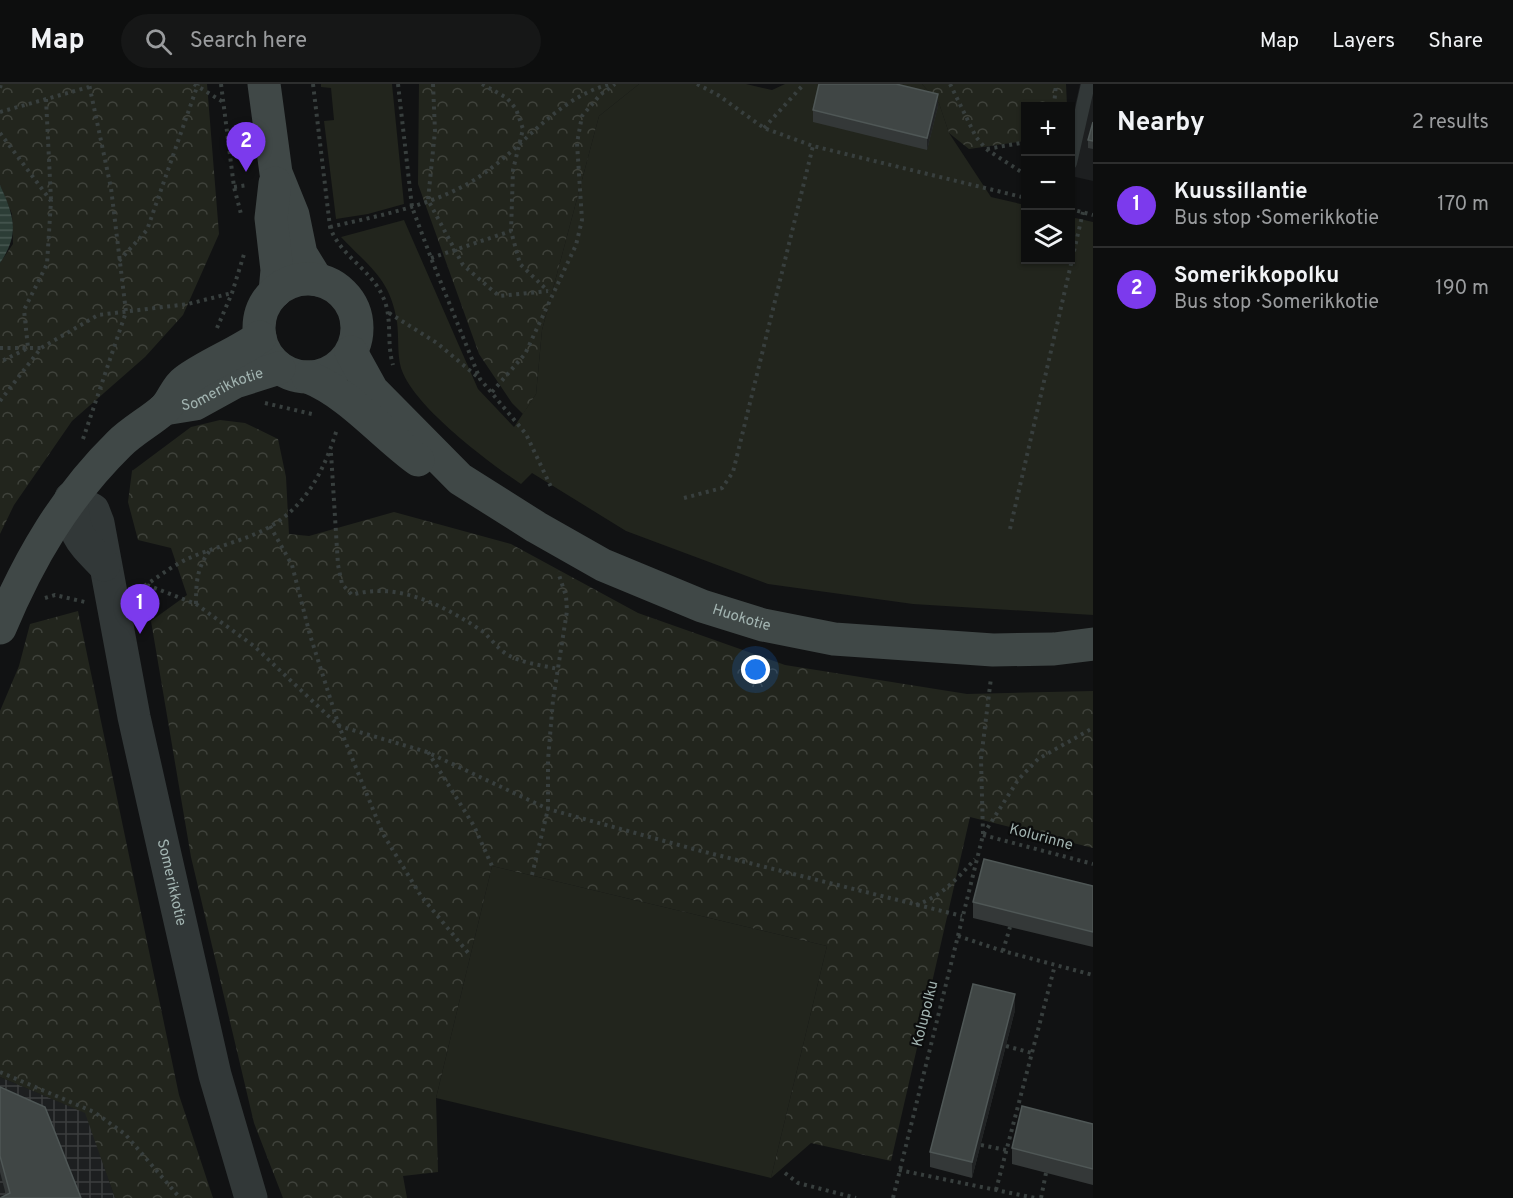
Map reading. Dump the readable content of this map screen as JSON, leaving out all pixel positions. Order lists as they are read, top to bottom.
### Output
{
  "streets": {
    "main road": ["Somerikkotie", "Huokotie"],
    "path": ["Kolurinne", "Kolupolku"]
  },
  "crossings": [
    ["Somerikkotie", "Huokotie"],
    ["Kolurinne", "Kolupolku"]
  ],
  "page": {
    "header": "Map",
    "search": "Search here",
    "nav": ["Map", "Layers", "Share"],
    "heading": ["Nearby", "2 results"],
    "map_buttons": ["+", "−"],
    "pins": ["2", "1"],
    "list": [
      {
        "mark": "1",
        "name": "Kuussillantie",
        "note": "Bus stop · Somerikkotie",
        "value": "170 m"
      },
      {
        "mark": "2",
        "name": "Somerikkopolku",
        "note": "Bus stop · Somerikkotie",
        "value": "190 m"
      }
    ]
  }
}
